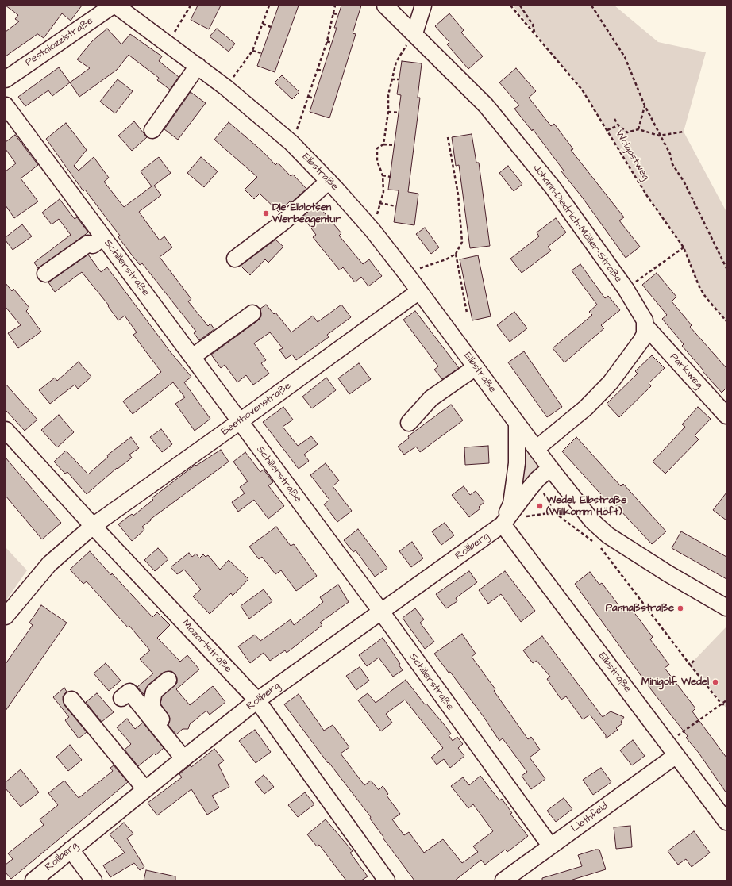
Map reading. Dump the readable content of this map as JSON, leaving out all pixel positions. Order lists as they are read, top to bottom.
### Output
{
  "streets": {
    "street": [
      "Pestalozzistraße",
      "Elbstraße",
      "Johann-Diedrich-Möller-Straße",
      "Schillerstraße",
      "Parkweg",
      "Beethovenstraße",
      "Rollberg",
      "Mozartstraße",
      "Liethfeld"
    ],
    "path": ["Wolgastweg"]
  },
  "crossings": [
    ["Elbstraße", "Beethovenstraße"],
    ["Elbstraße", "Rollberg"],
    ["Elbstraße", "Liethfeld"],
    ["Johann-Diedrich-Möller-Straße", "Parkweg"],
    ["Schillerstraße", "Beethovenstraße"],
    ["Schillerstraße", "Rollberg"],
    ["Schillerstraße", "Liethfeld"],
    ["Beethovenstraße", "Mozartstraße"],
    ["Rollberg", "Mozartstraße"]
  ],
  "places": [
    "Die Elblotsen Werbeagentur",
    "Wedel, Elbstraße (Willkomm Höft)",
    "Parnaßstraße",
    "Minigolf Wedel"
  ]
}
